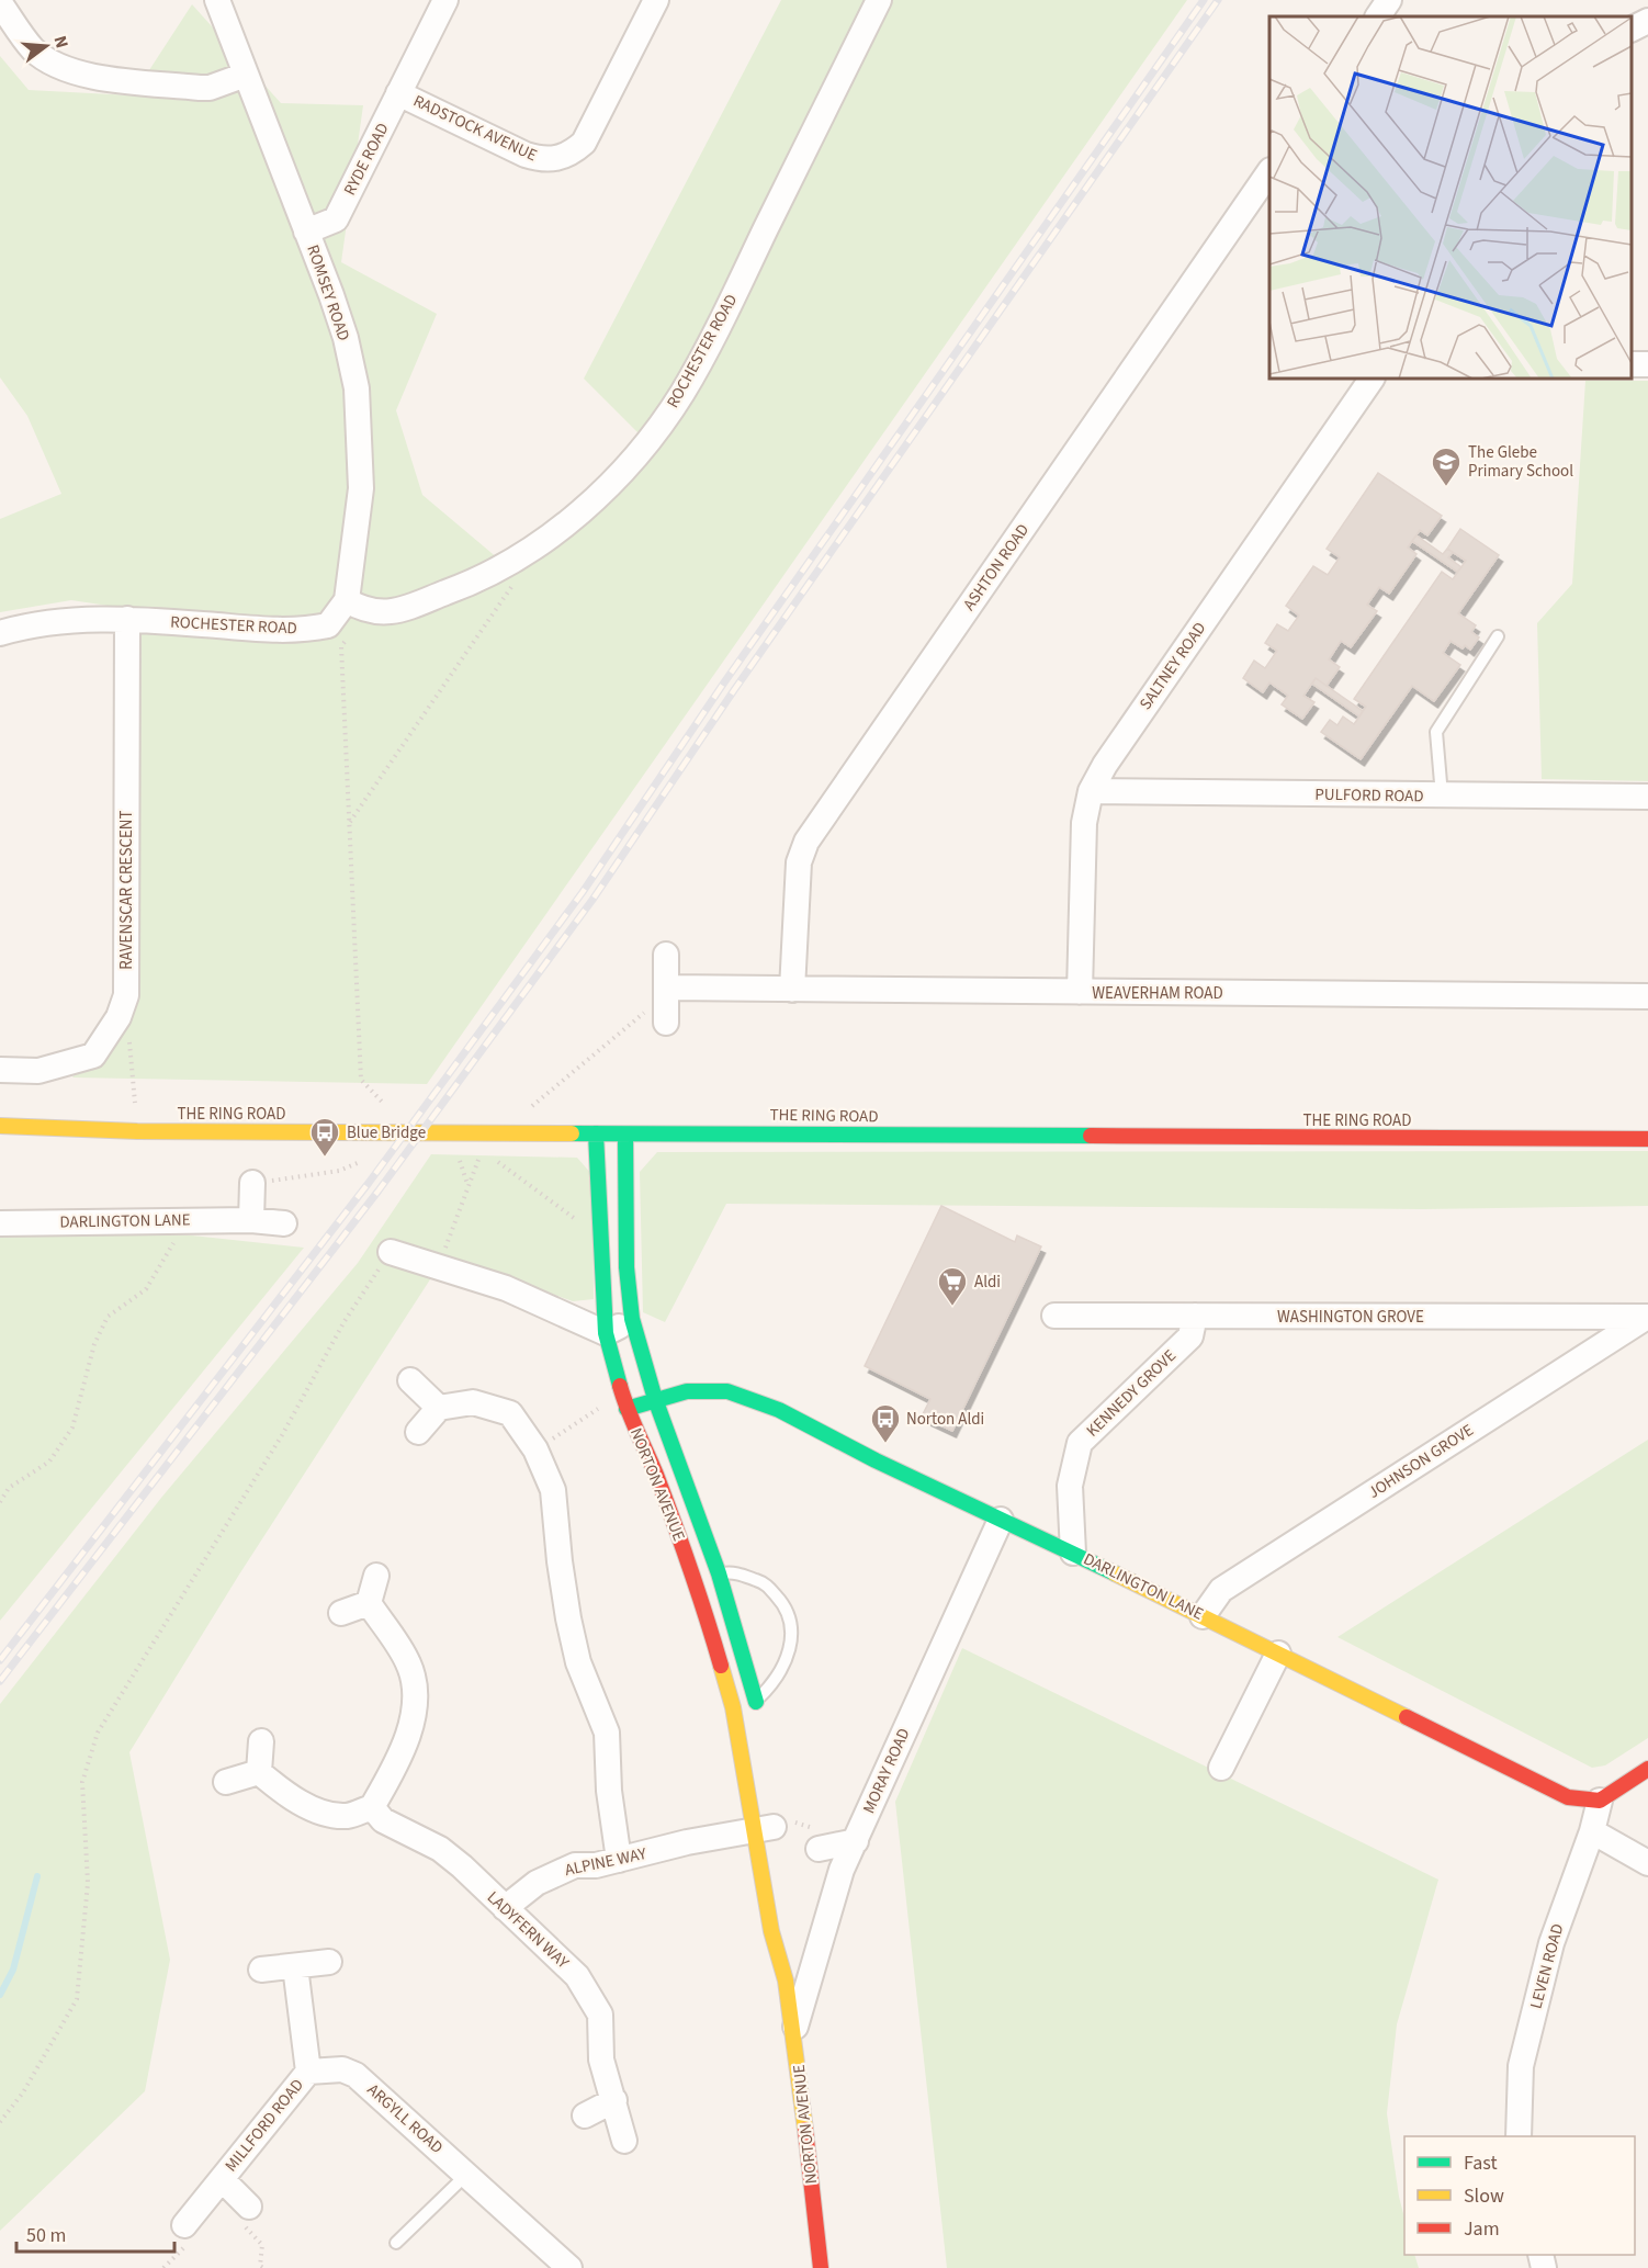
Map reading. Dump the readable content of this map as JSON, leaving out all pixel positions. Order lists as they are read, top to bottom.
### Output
{
  "streets": {
    "street": [
      "RADSTOCK AVENUE",
      "RYDE ROAD",
      "ROMSEY ROAD",
      "ROCHESTER ROAD",
      "ASHTON ROAD",
      "SALTNEY ROAD",
      "PULFORD ROAD",
      "RAVENSCAR CRESCENT",
      "WEAVERHAM ROAD",
      "THE RING ROAD",
      "DARLINGTON LANE",
      "WASHINGTON GROVE",
      "KENNEDY GROVE",
      "JOHNSON GROVE",
      "NORTON AVENUE",
      "MORAY ROAD",
      "ALPINE WAY",
      "LADYFERN WAY",
      "LEVEN ROAD",
      "ARGYLL ROAD",
      "MILLFORD ROAD"
    ]
  },
  "crossings": [
    ["RADSTOCK AVENUE", "RYDE ROAD"],
    ["RYDE ROAD", "ROMSEY ROAD"],
    ["ROMSEY ROAD", "ROCHESTER ROAD"],
    ["ROCHESTER ROAD", "RAVENSCAR CRESCENT"],
    ["ASHTON ROAD", "WEAVERHAM ROAD"],
    ["SALTNEY ROAD", "PULFORD ROAD"],
    ["SALTNEY ROAD", "WEAVERHAM ROAD"],
    ["THE RING ROAD", "NORTON AVENUE"],
    ["DARLINGTON LANE", "KENNEDY GROVE"],
    ["DARLINGTON LANE", "JOHNSON GROVE"],
    ["DARLINGTON LANE", "NORTON AVENUE"],
    ["DARLINGTON LANE", "MORAY ROAD"],
    ["DARLINGTON LANE", "LEVEN ROAD"],
    ["WASHINGTON GROVE", "KENNEDY GROVE"],
    ["WASHINGTON GROVE", "JOHNSON GROVE"],
    ["NORTON AVENUE", "MORAY ROAD"],
    ["NORTON AVENUE", "ALPINE WAY"],
    ["ALPINE WAY", "LADYFERN WAY"],
    ["ARGYLL ROAD", "MILLFORD ROAD"]
  ],
  "places": {
    "school or university": ["The Glebe Primary School"],
    "bus stop": ["Blue Bridge", "Norton Aldi"],
    "supermarket": ["Aldi"]
  },
  "legend": ["Fast", "Slow", "Jam"],
  "scale_bar": "50 m",
  "north": "right"
}
